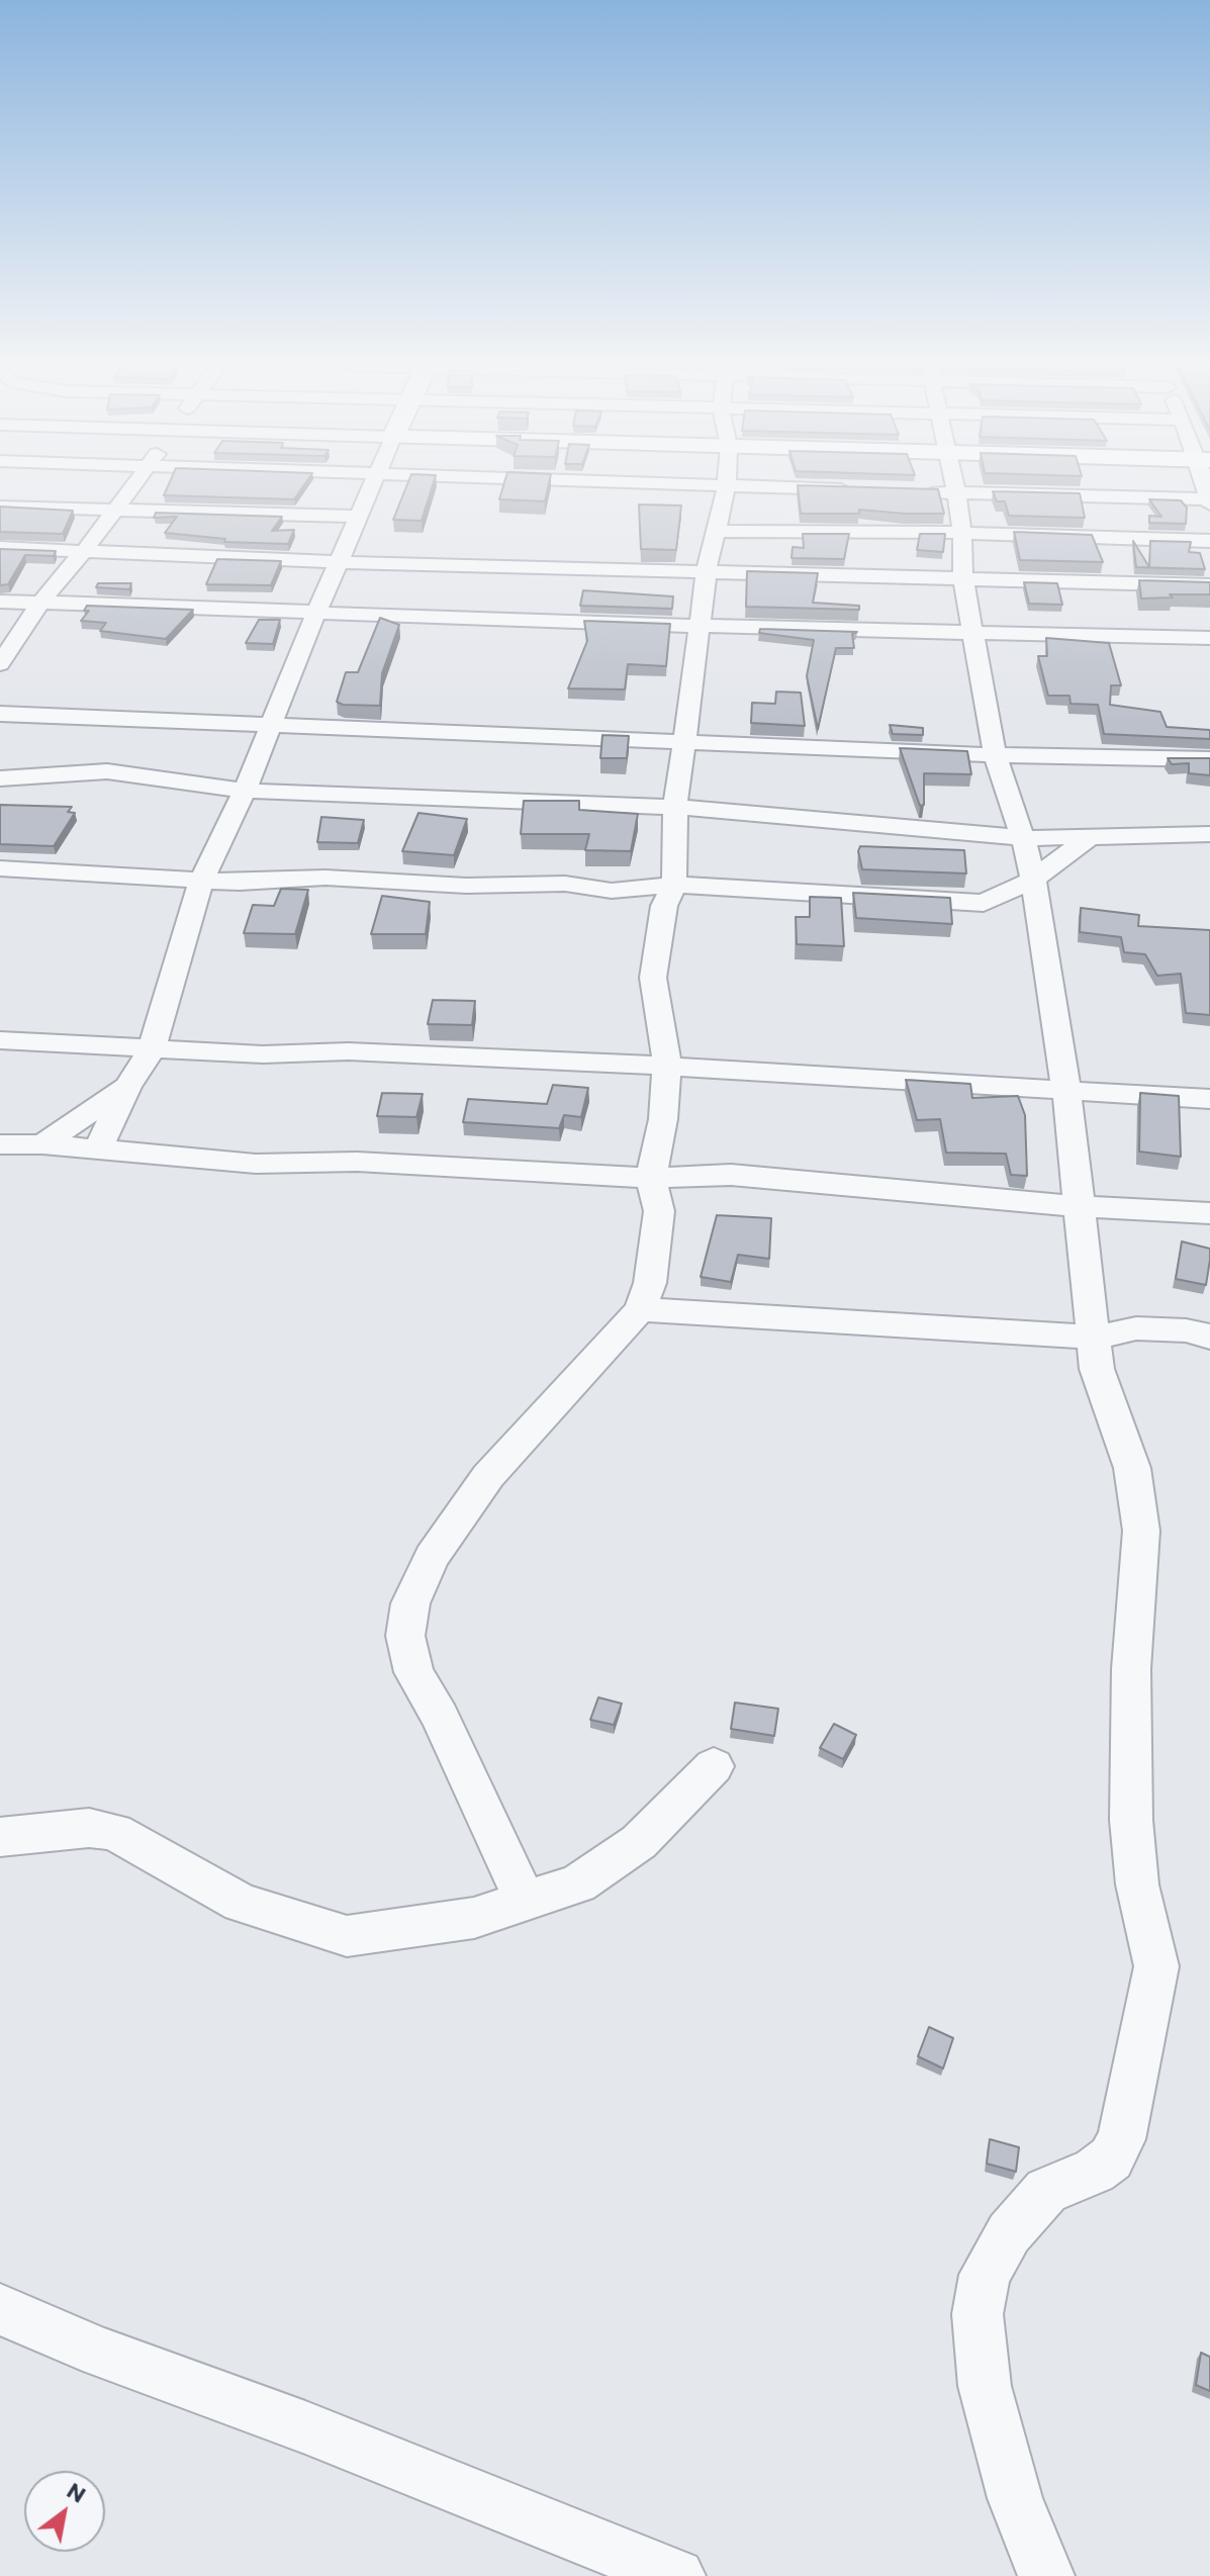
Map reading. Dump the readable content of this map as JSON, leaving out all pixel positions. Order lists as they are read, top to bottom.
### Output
{
  "north": "top right"
}
